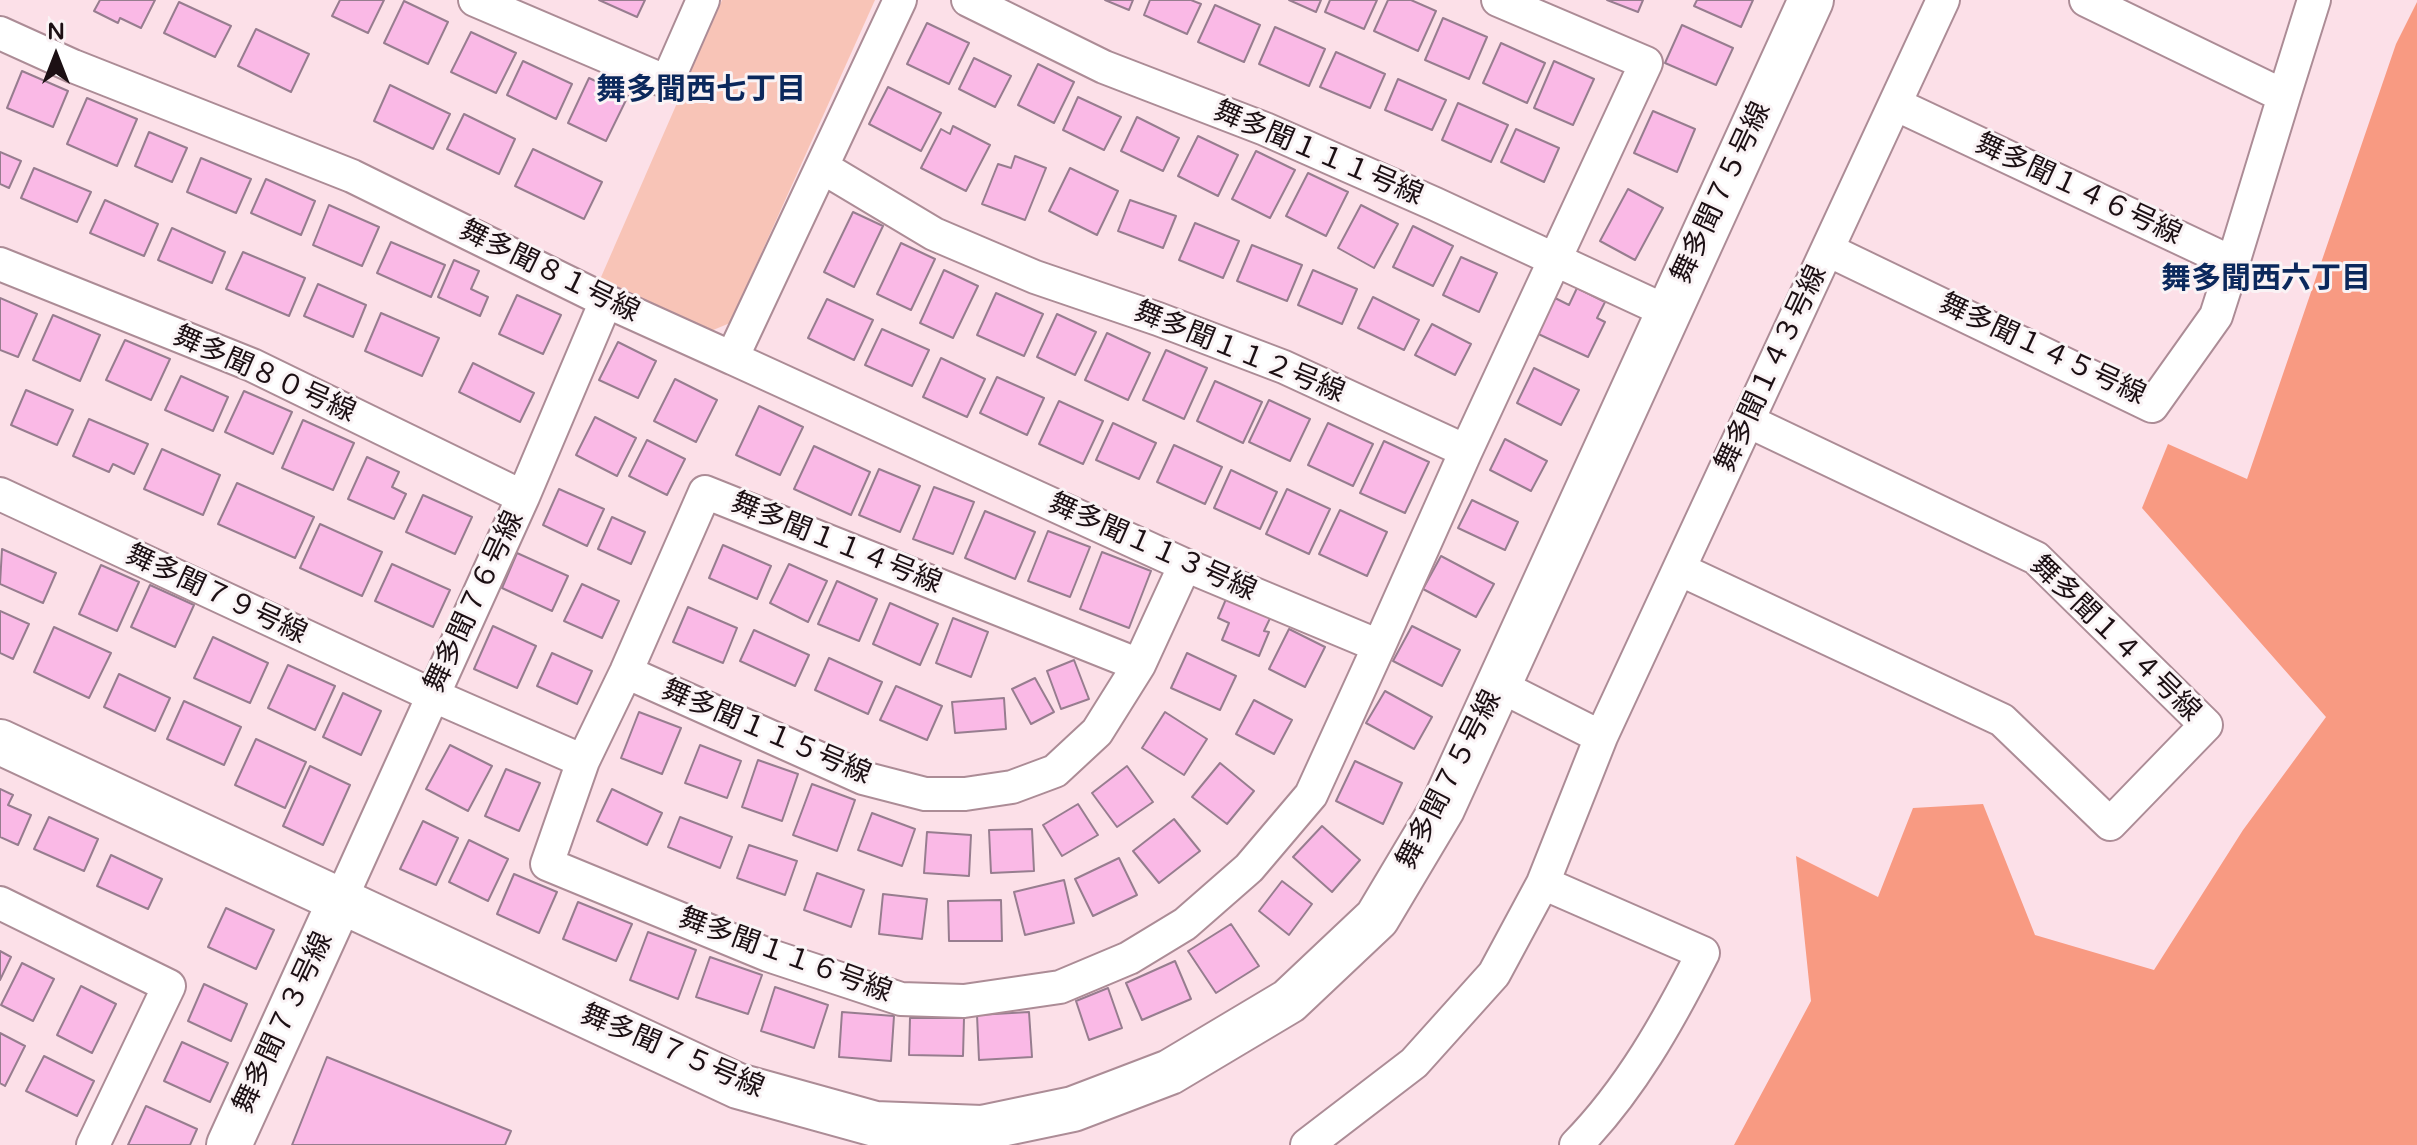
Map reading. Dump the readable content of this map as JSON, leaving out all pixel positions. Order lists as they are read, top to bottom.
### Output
{
  "streets": {
    "street": [
      "舞多聞１１１号線",
      "舞多聞１４６号線",
      "舞多聞７５号線",
      "舞多聞８１号線",
      "舞多聞１４５号線",
      "舞多聞１１２号線",
      "舞多聞１４３号線",
      "舞多聞８０号線",
      "舞多聞１１４号線",
      "舞多聞１１３号線",
      "舞多聞７９号線",
      "舞多聞７６号線",
      "舞多聞１４４号線",
      "舞多聞１１５号線",
      "舞多聞１１６号線",
      "舞多聞７３号線"
    ]
  },
  "crossings": [
    ["舞多聞１１１号線", "舞多聞７５号線"],
    ["舞多聞１４６号線", "舞多聞１４５号線"],
    ["舞多聞１４６号線", "舞多聞１４３号線"],
    ["舞多聞７５号線", "舞多聞７６号線"],
    ["舞多聞７５号線", "舞多聞７３号線"],
    ["舞多聞８１号線", "舞多聞１１３号線"],
    ["舞多聞８１号線", "舞多聞７６号線"],
    ["舞多聞１４５号線", "舞多聞１４３号線"],
    ["舞多聞１４３号線", "舞多聞１４４号線"],
    ["舞多聞８０号線", "舞多聞７６号線"],
    ["舞多聞１１４号線", "舞多聞１１５号線"],
    ["舞多聞１１４号線", "舞多聞１１６号線"],
    ["舞多聞１１３号線", "舞多聞１１６号線"],
    ["舞多聞７９号線", "舞多聞７６号線"],
    ["舞多聞７６号線", "舞多聞７３号線"]
  ],
  "districts": ["舞多聞西七丁目", "舞多聞西六丁目"],
  "north": "top"
}
